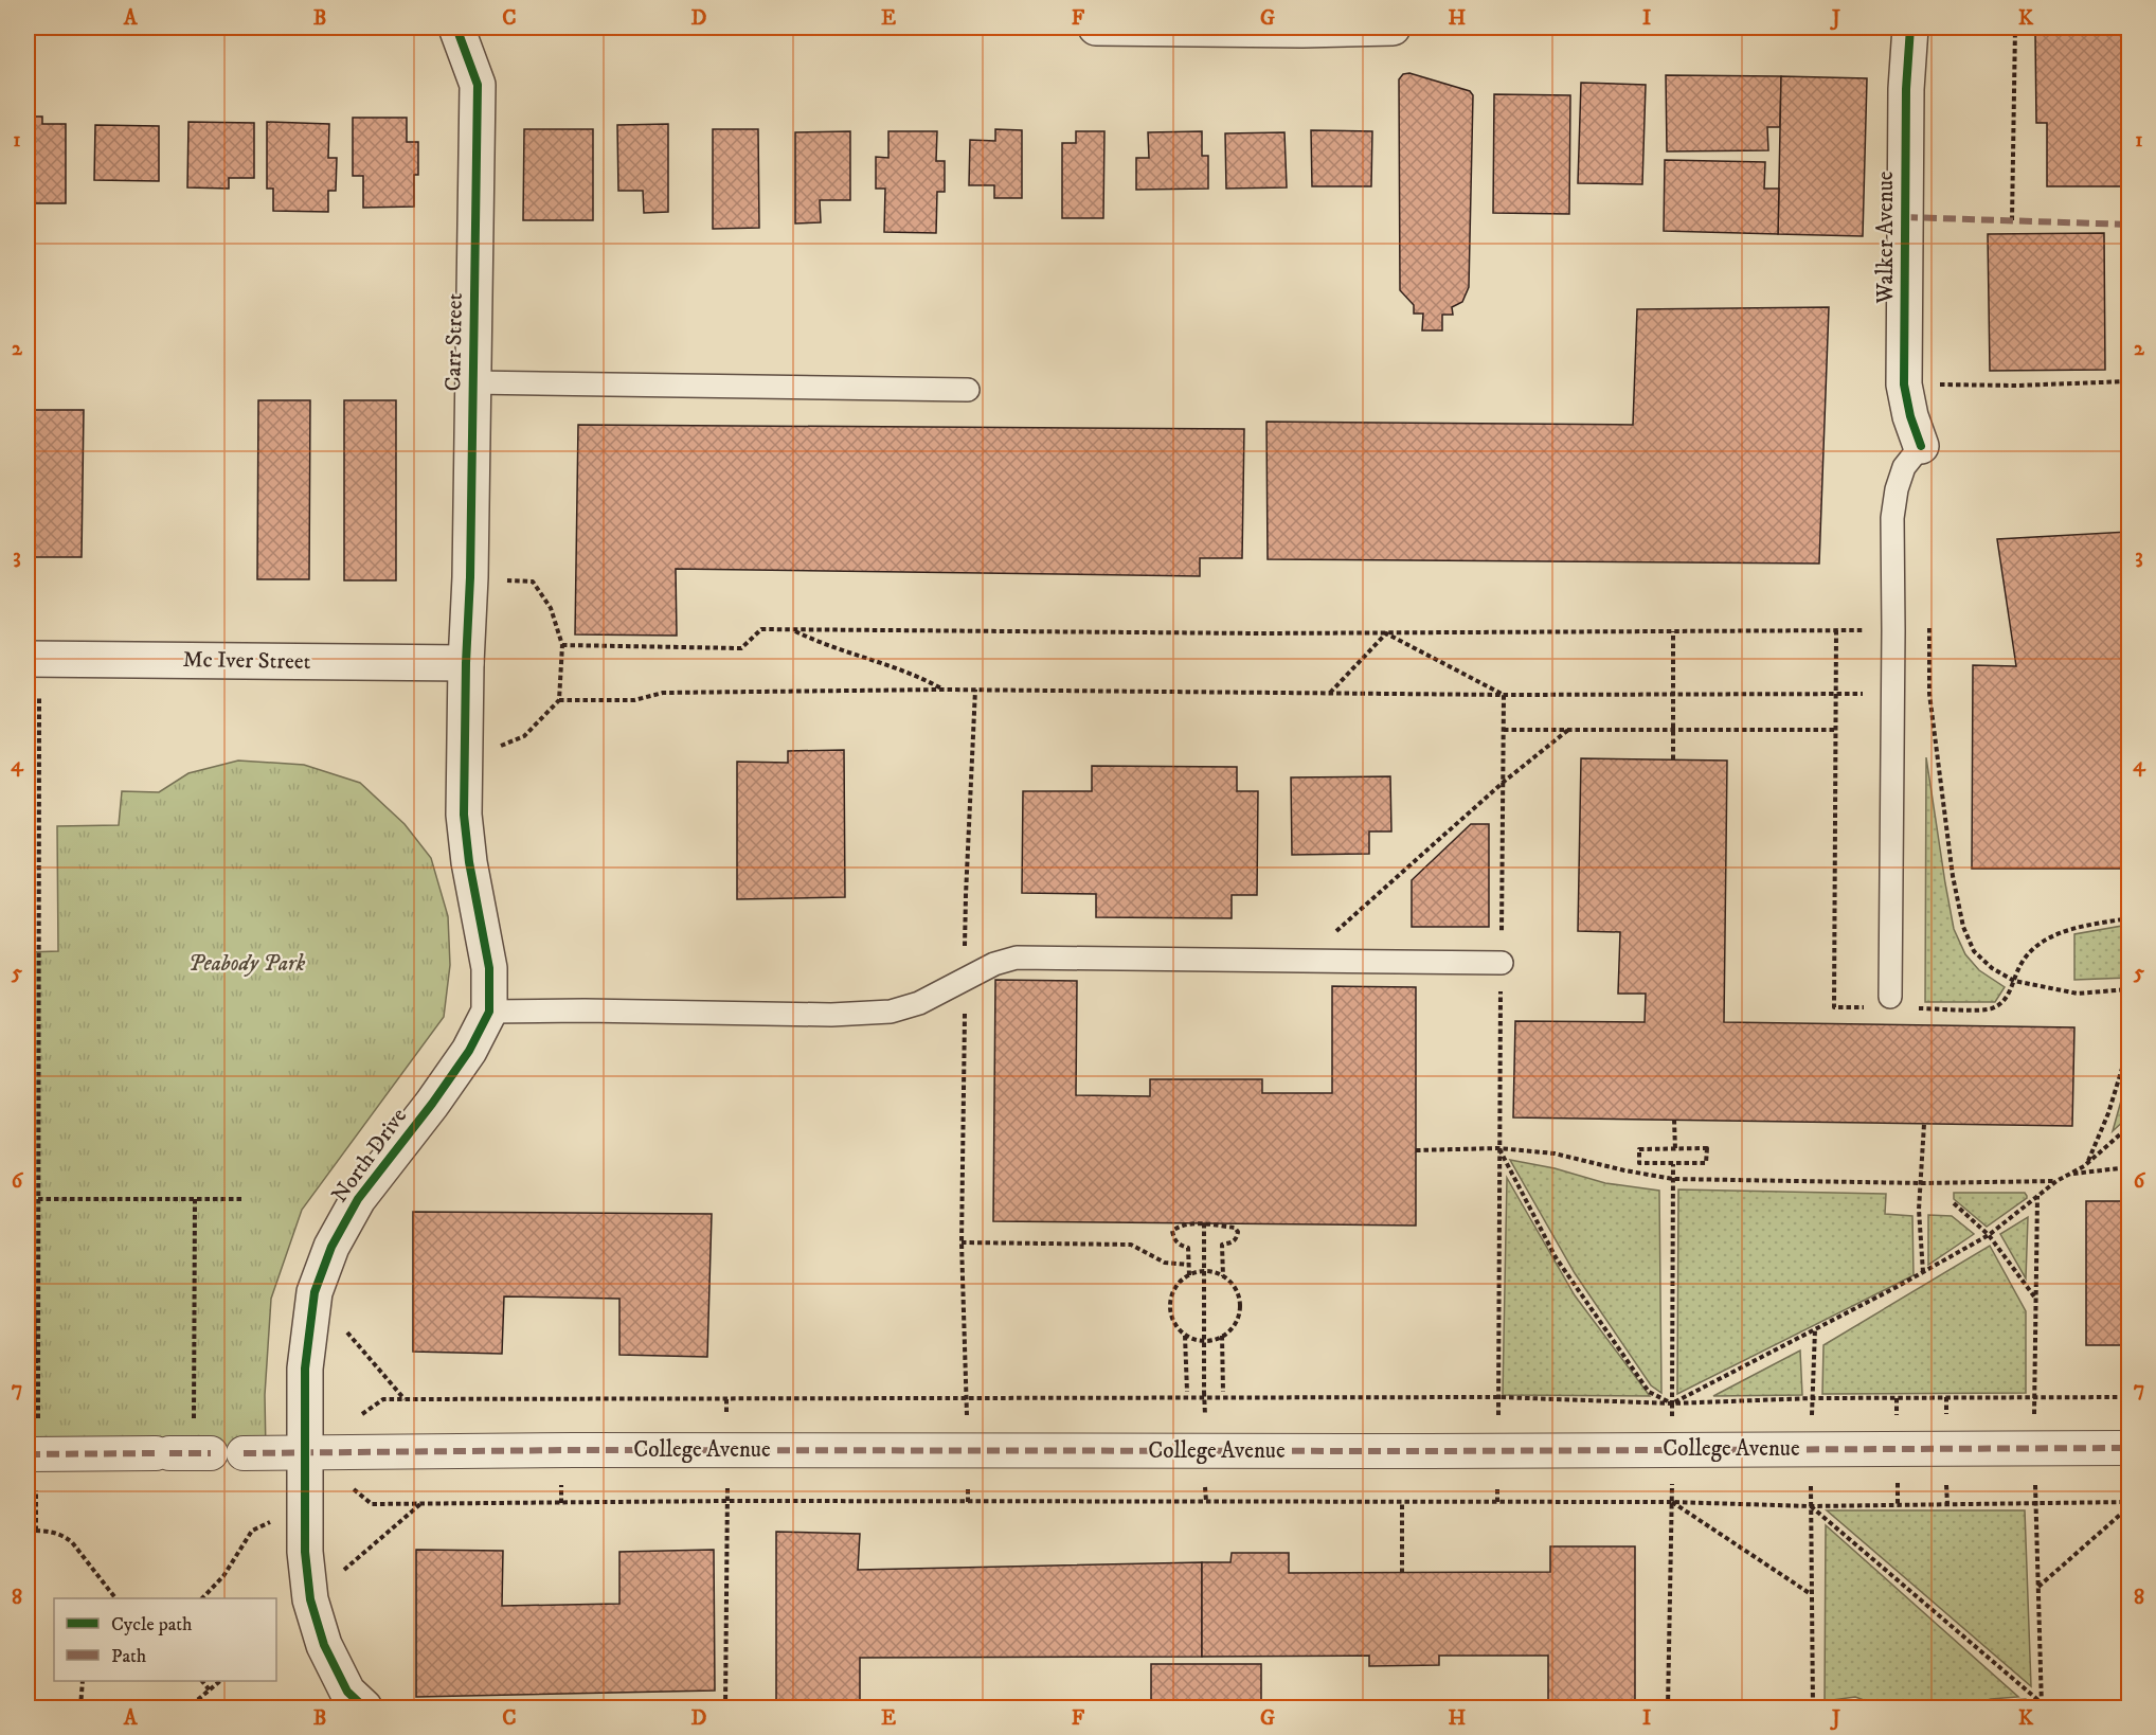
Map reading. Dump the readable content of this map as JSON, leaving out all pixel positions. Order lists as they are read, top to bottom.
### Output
{
  "streets": {
    "street": [
      "Walker Avenue",
      "Carr Street",
      "Mc Iver Street",
      "North Drive",
      "College Avenue"
    ]
  },
  "crossings": [
    ["Carr Street", "Mc Iver Street"],
    ["Carr Street", "North Drive"],
    ["Mc Iver Street", "North Drive"],
    ["North Drive", "College Avenue"]
  ],
  "parks": ["Peabody Park"],
  "legend": ["Cycle path", "Path"],
  "grid": {
    "columns": [
      "A",
      "B",
      "C",
      "D",
      "E",
      "F",
      "G",
      "H",
      "I",
      "J",
      "K"
    ],
    "rows": [
      "1",
      "2",
      "3",
      "4",
      "5",
      "6",
      "7",
      "8"
    ]
  }
}
